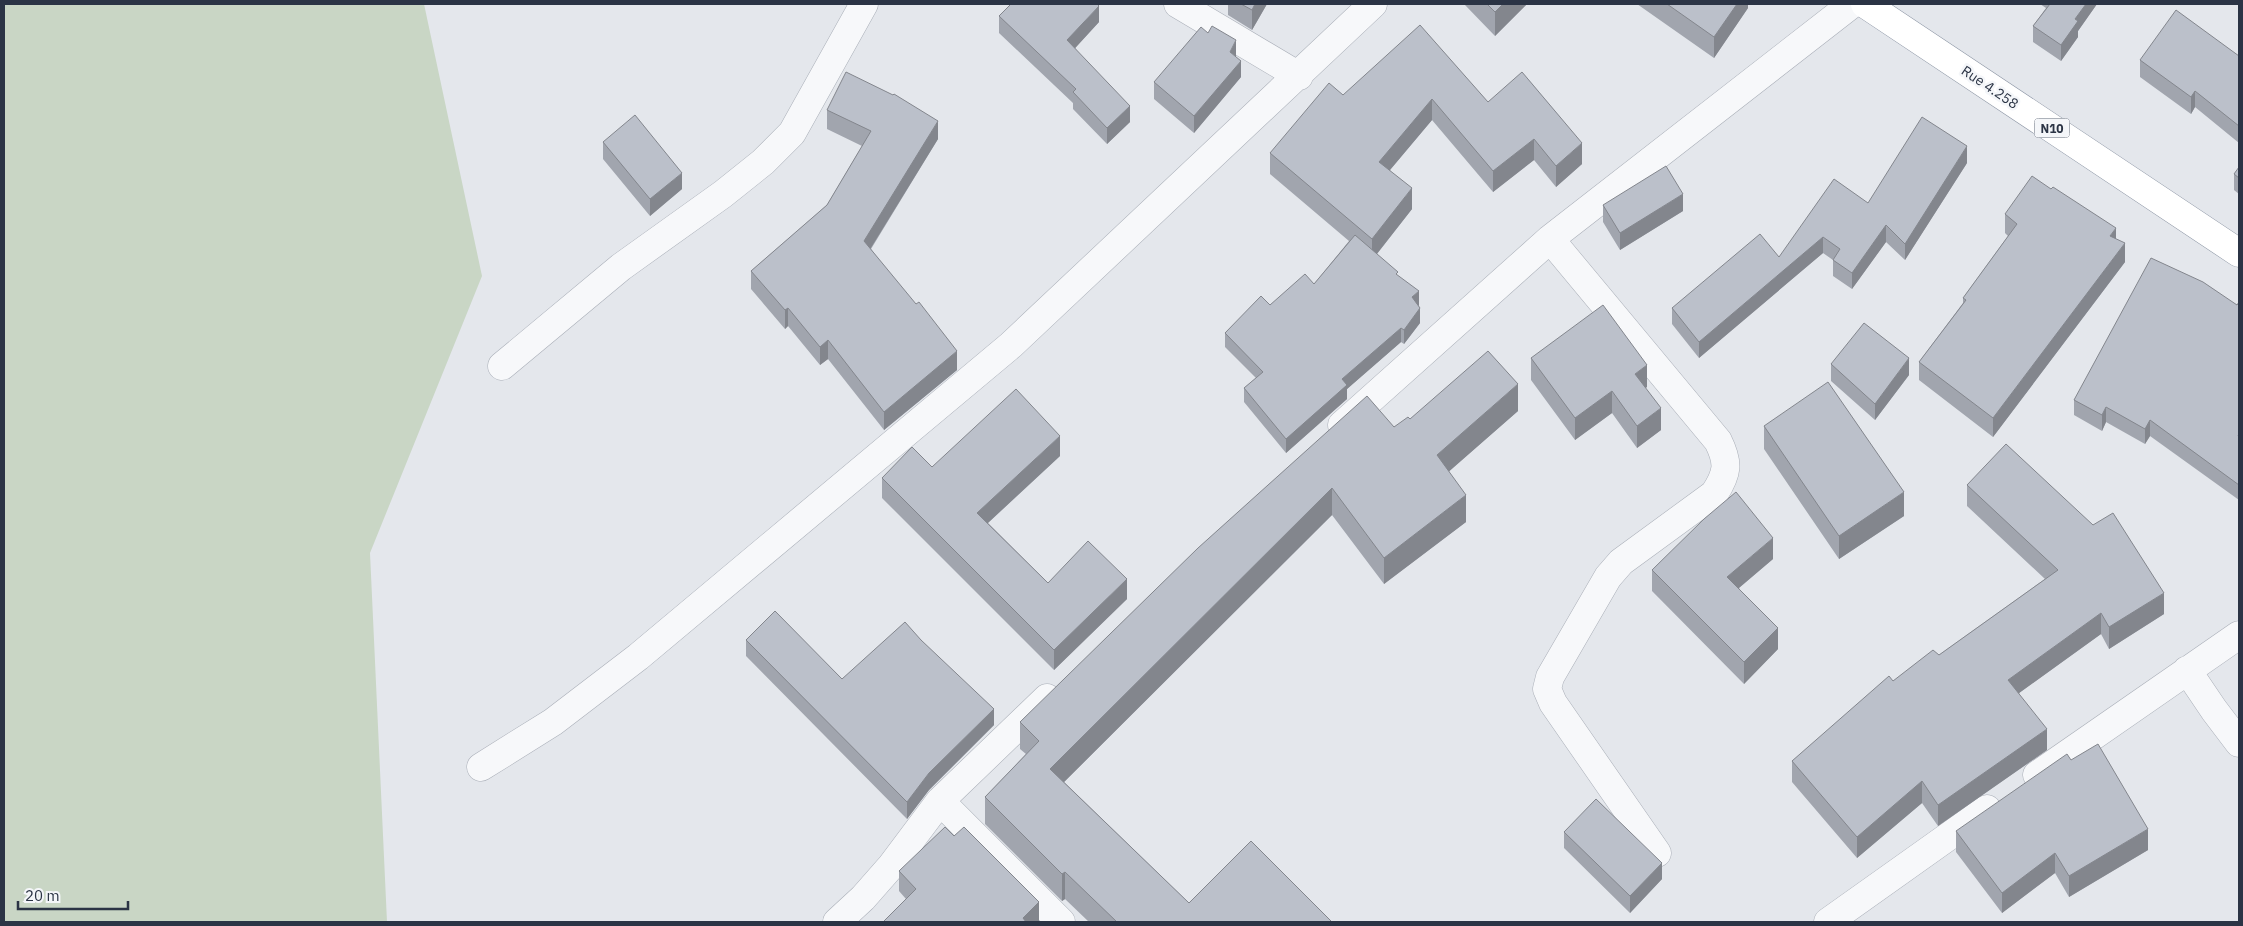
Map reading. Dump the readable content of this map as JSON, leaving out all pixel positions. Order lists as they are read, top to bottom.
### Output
{
  "streets": {
    "highway": ["Rue 4.258", "N10"]
  },
  "scale_bar": "20 m"
}
